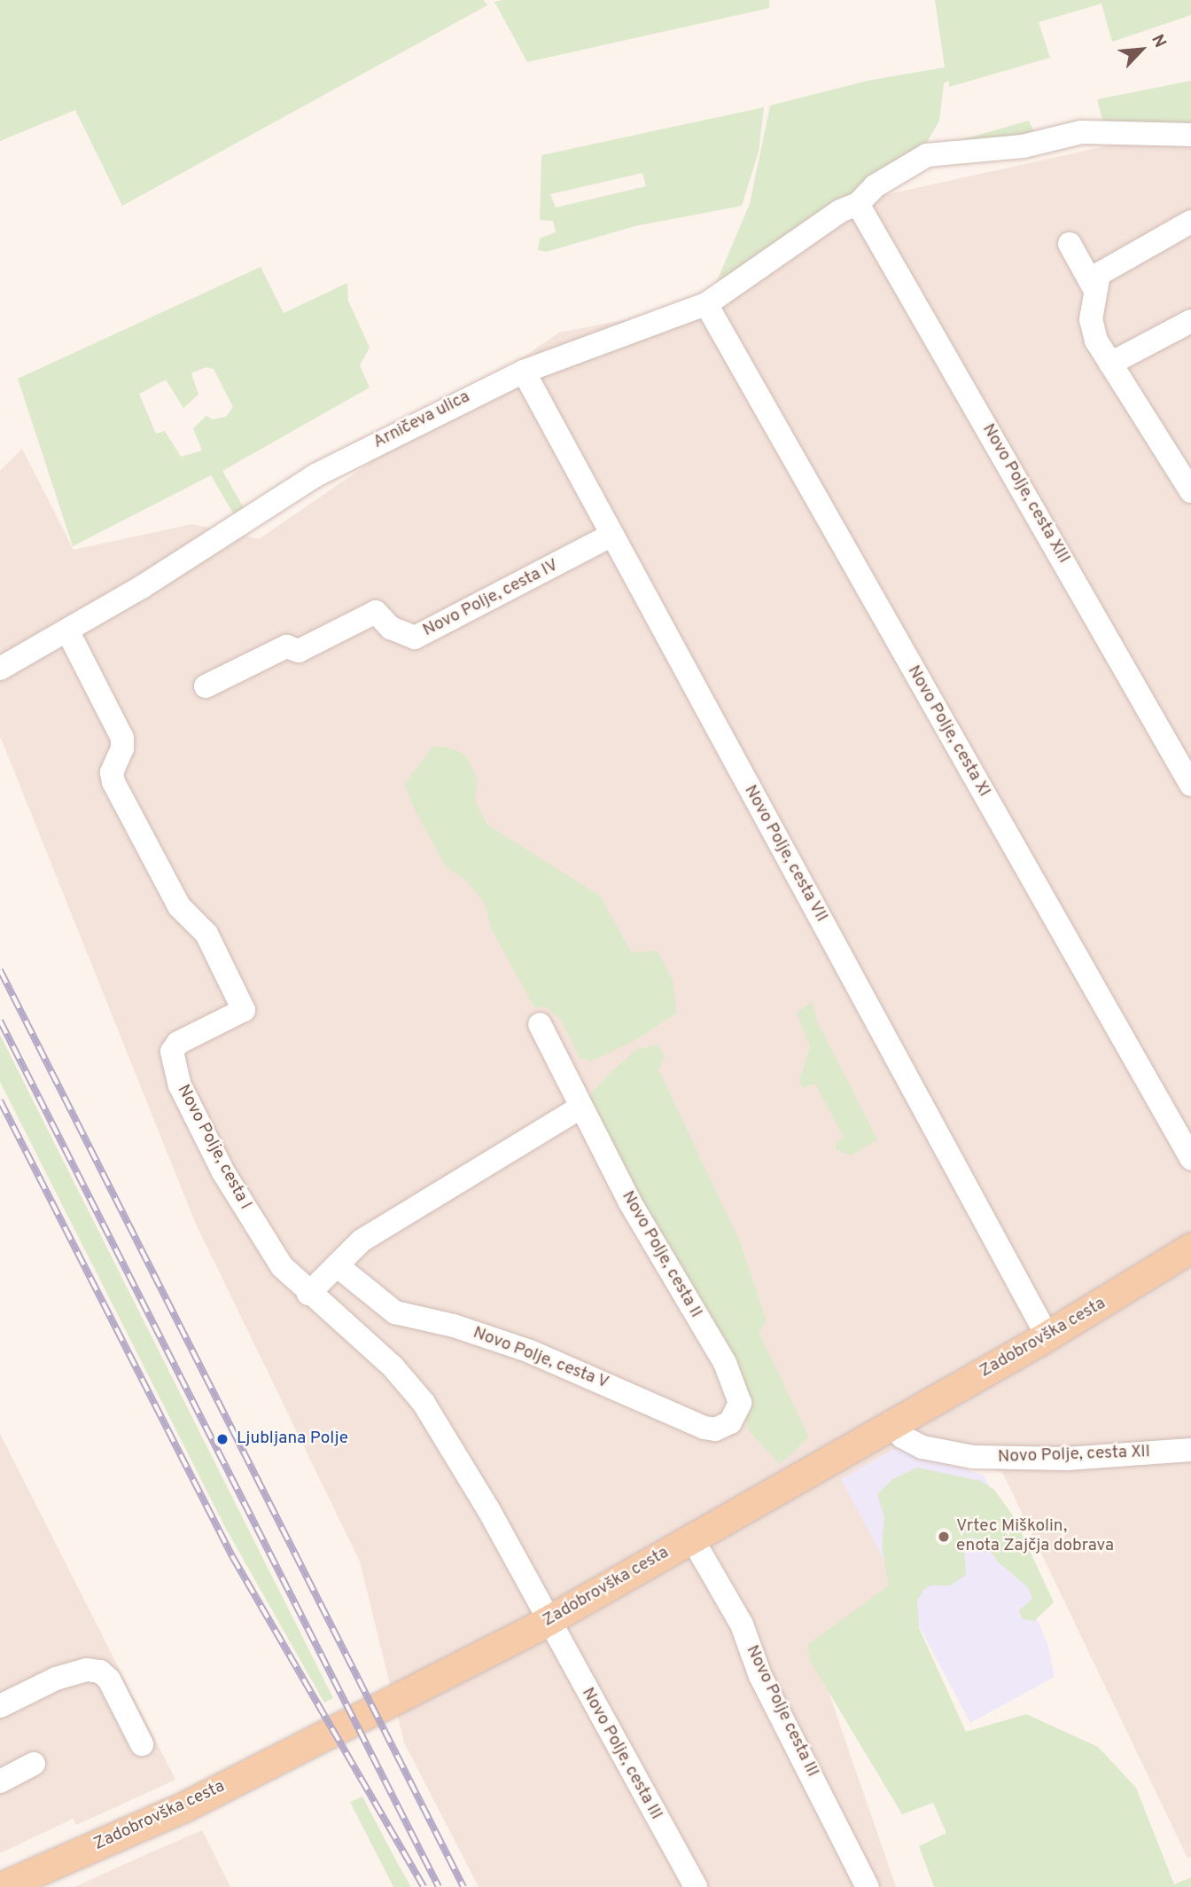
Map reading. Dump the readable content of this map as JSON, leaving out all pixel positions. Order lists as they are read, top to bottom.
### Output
{
  "streets": {
    "main road": ["Zadobrovška cesta"],
    "street": [
      "Arničeva ulica",
      "Novo Polje, cesta XIII",
      "Novo Polje, cesta IV",
      "Novo Polje, cesta XI",
      "Novo Polje, cesta VII",
      "Novo Polje, cesta I",
      "Novo Polje, cesta II",
      "Novo Polje, cesta V",
      "Novo Polje, cesta XII",
      "Novo Polje cesta III",
      "Novo Polje, cesta III"
    ]
  },
  "crossings": [
    ["Arničeva ulica", "Novo Polje, cesta XIII"],
    ["Arničeva ulica", "Novo Polje, cesta XI"],
    ["Arničeva ulica", "Novo Polje, cesta VII"],
    ["Arničeva ulica", "Novo Polje, cesta I"],
    ["Novo Polje, cesta IV", "Novo Polje, cesta VII"],
    ["Novo Polje, cesta VII", "Zadobrovška cesta"],
    ["Novo Polje, cesta I", "Zadobrovška cesta"],
    ["Novo Polje, cesta I", "Novo Polje, cesta III"],
    ["Novo Polje, cesta II", "Novo Polje, cesta V"],
    ["Zadobrovška cesta", "Novo Polje, cesta XII"],
    ["Zadobrovška cesta", "Novo Polje cesta III"],
    ["Zadobrovška cesta", "Novo Polje, cesta III"]
  ],
  "places": ["Ljubljana Polje", "Vrtec Miškolin, enota Zajčja dobrava"],
  "north": "top right"
}
